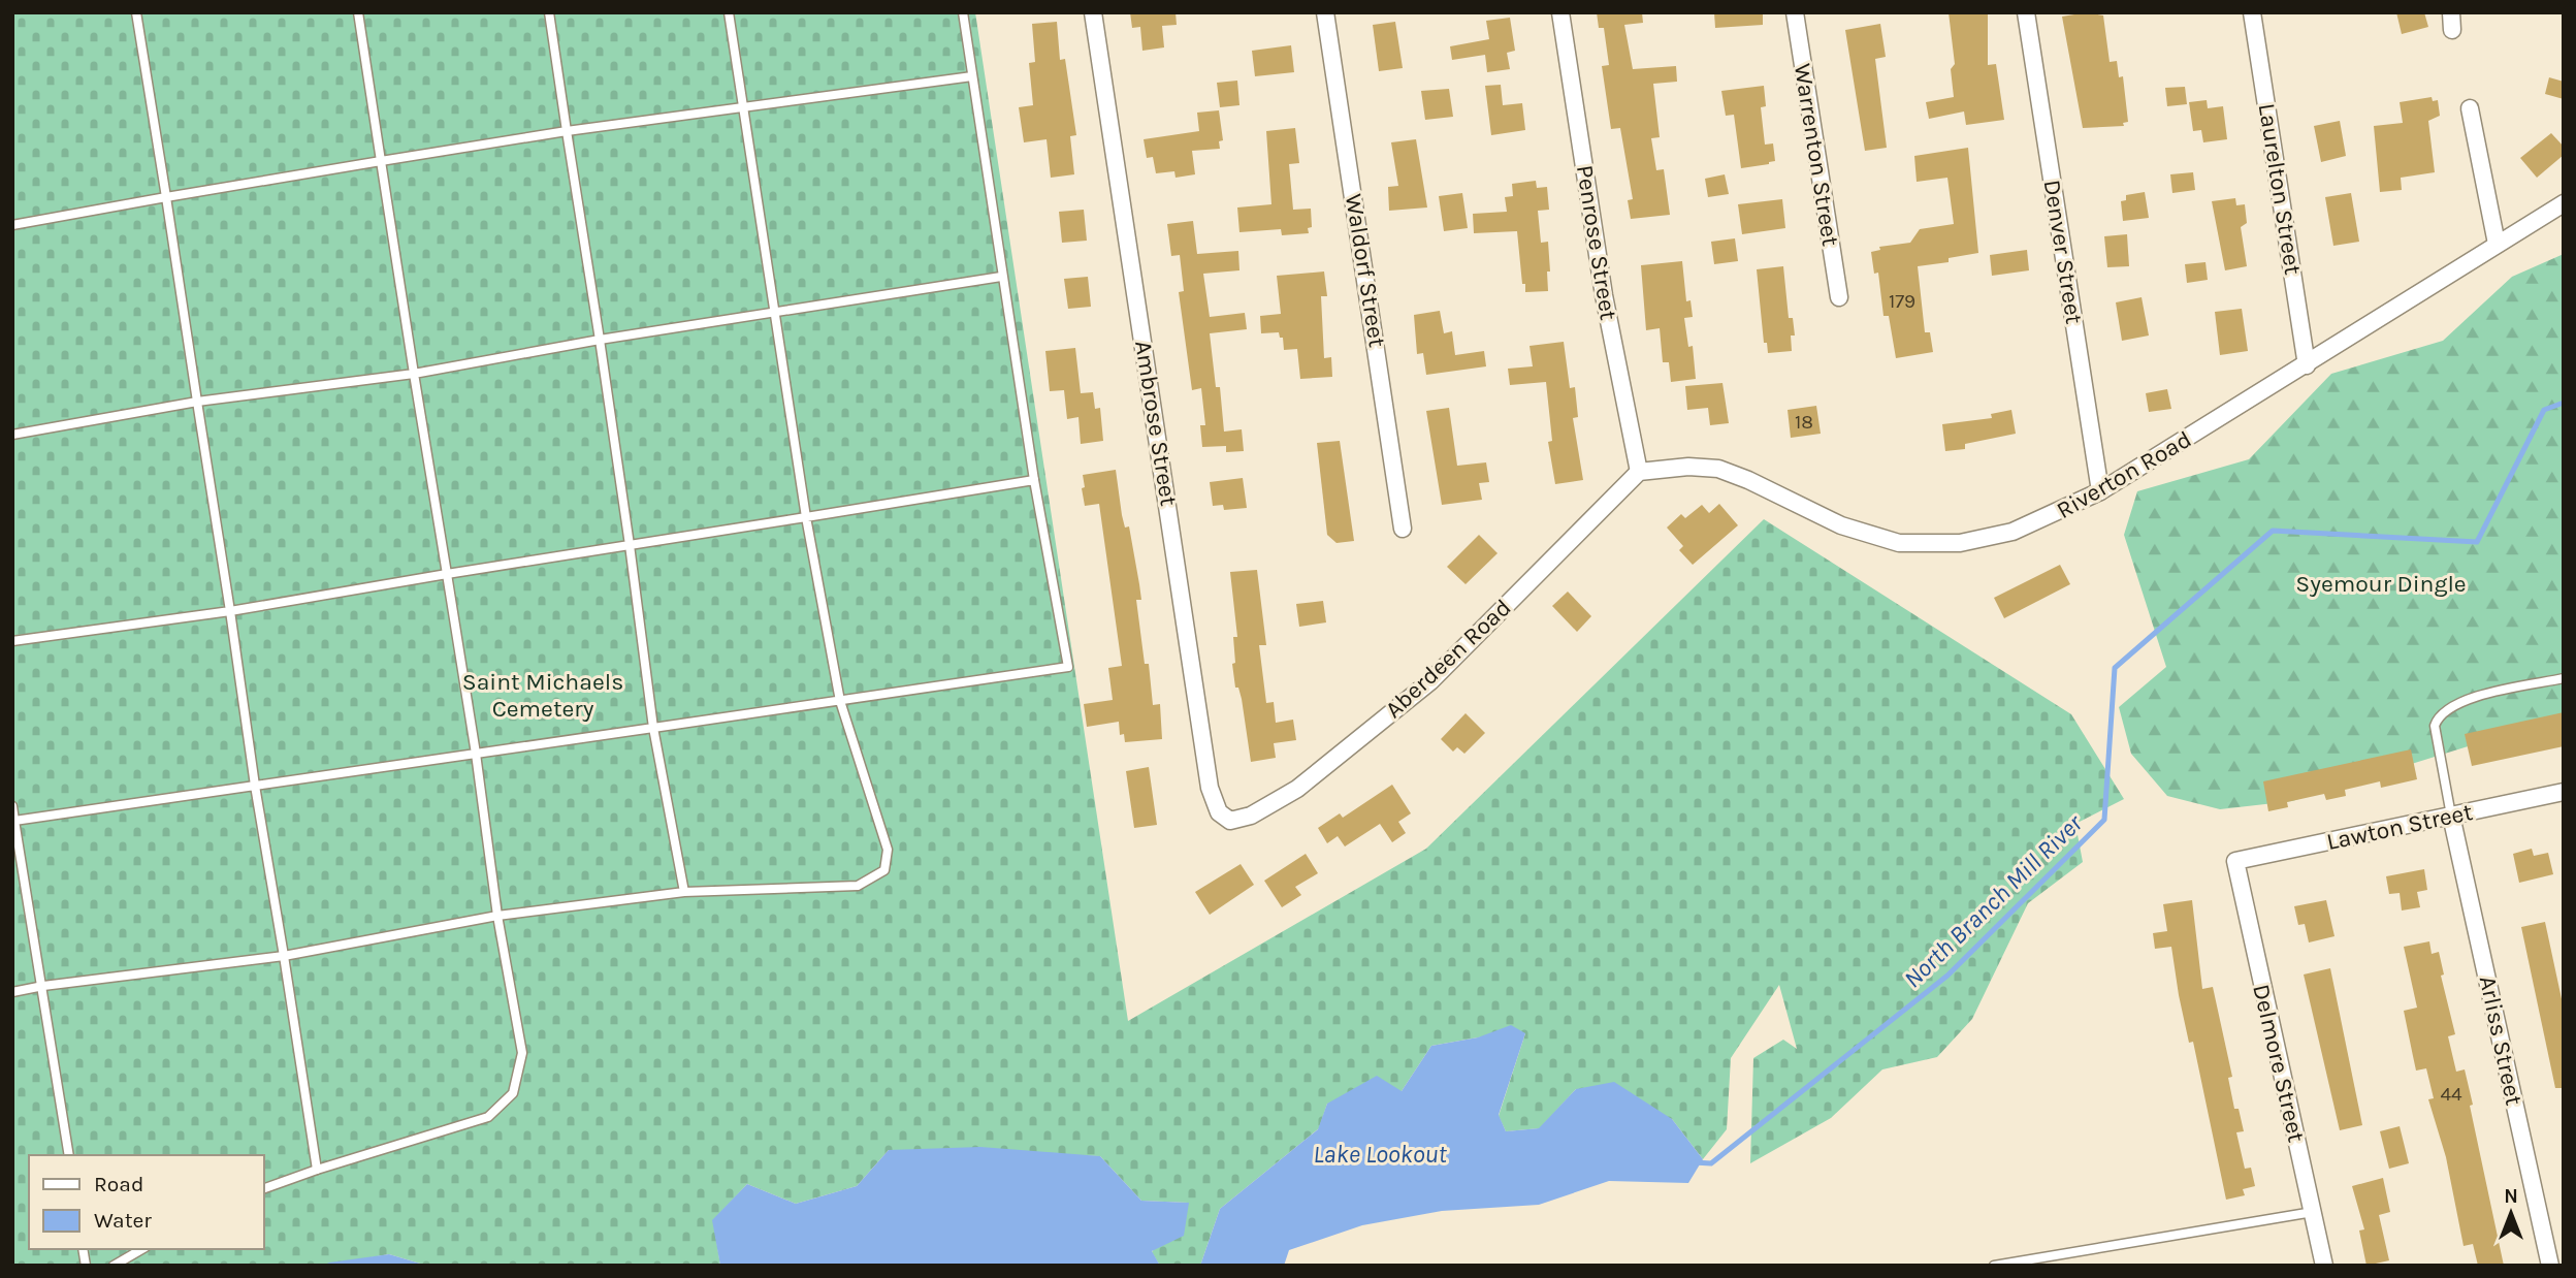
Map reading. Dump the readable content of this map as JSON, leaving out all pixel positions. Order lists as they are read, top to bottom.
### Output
{
  "streets": {
    "street": [
      "Warrenton Street",
      "Laurelton Street",
      "Penrose Street",
      "Denver Street",
      "Waldorf Street",
      "Ambrose Street",
      "Riverton Road",
      "Aberdeen Road",
      "Lawton Street",
      "Arliss Street",
      "Delmore Street"
    ]
  },
  "crossings": [
    ["Laurelton Street", "Riverton Road"],
    ["Penrose Street", "Riverton Road"],
    ["Penrose Street", "Aberdeen Road"],
    ["Denver Street", "Riverton Road"],
    ["Ambrose Street", "Aberdeen Road"],
    ["Riverton Road", "Aberdeen Road"],
    ["Lawton Street", "Arliss Street"],
    ["Lawton Street", "Delmore Street"]
  ],
  "water": ["North Branch Mill River", "Lake Lookout"],
  "parks": ["Syemour Dingle", "Saint Michaels Cemetery"],
  "house_numbers": ["179", "18", "44"],
  "legend": ["Road", "Water"],
  "north": "top"
}
